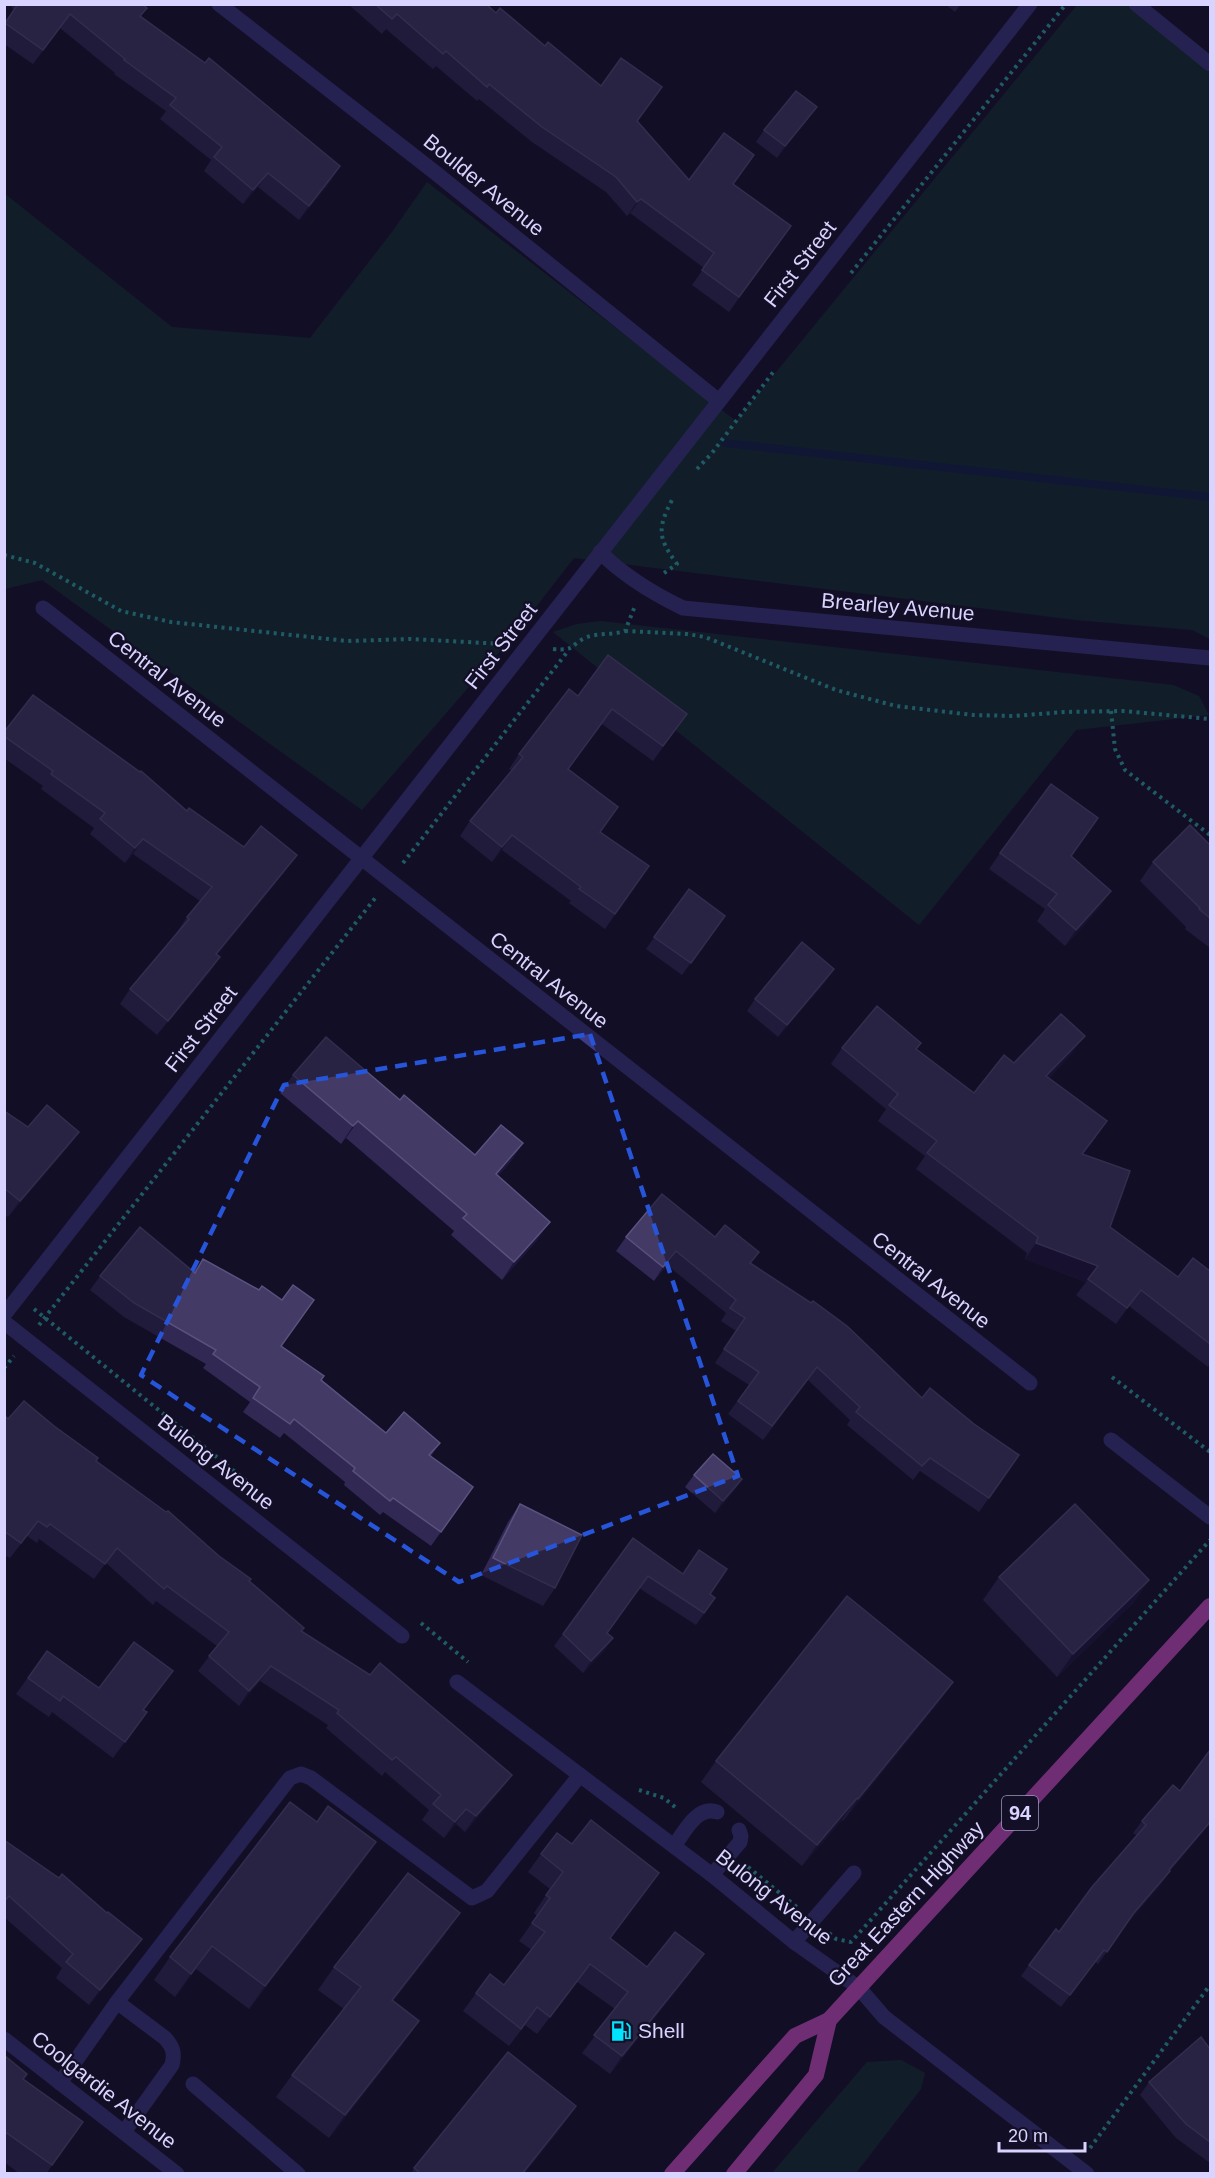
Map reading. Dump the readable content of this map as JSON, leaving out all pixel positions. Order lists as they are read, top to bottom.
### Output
{
  "streets": {
    "highway": ["94", "Great Eastern Highway"],
    "street": [
      "Boulder Avenue",
      "First Street",
      "Brearley Avenue",
      "Central Avenue",
      "Bulong Avenue",
      "Coolgardie Avenue"
    ]
  },
  "crossings": [
    ["Boulder Avenue", "First Street"],
    ["First Street", "Brearley Avenue"],
    ["First Street", "Central Avenue"],
    ["Bulong Avenue", "Great Eastern Highway"]
  ],
  "places": {
    "fuel station": ["Shell"]
  },
  "scale_bar": "20 m"
}
